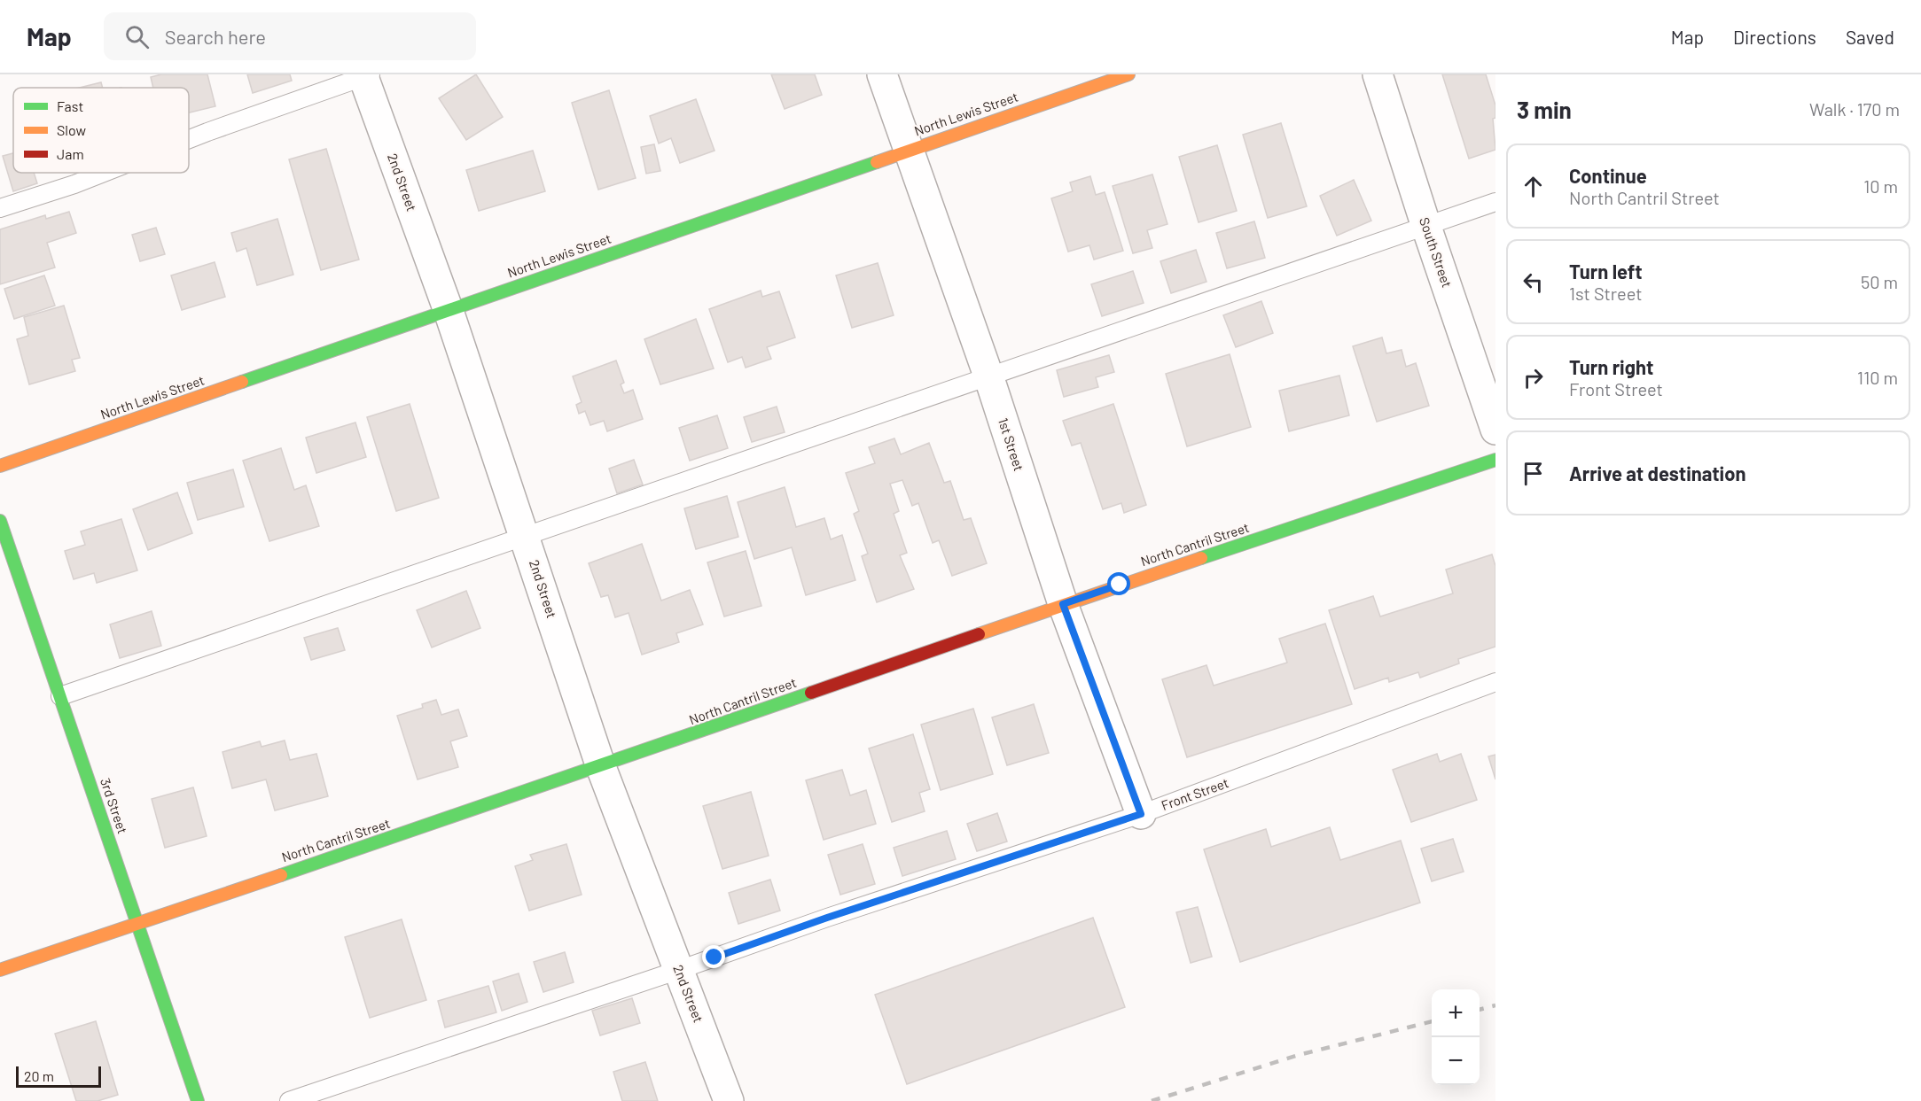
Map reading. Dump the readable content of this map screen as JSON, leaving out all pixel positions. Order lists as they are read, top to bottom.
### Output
{
  "streets": {
    "street": [
      "North Lewis Street",
      "2nd Street",
      "South Street",
      "1st Street",
      "North Cantril Street",
      "3rd Street"
    ],
    "lane": ["Front Street"]
  },
  "crossings": [
    ["North Lewis Street", "2nd Street"],
    ["North Lewis Street", "1st Street"],
    ["2nd Street", "North Cantril Street"],
    ["2nd Street", "Front Street"],
    ["1st Street", "North Cantril Street"],
    ["1st Street", "Front Street"],
    ["North Cantril Street", "3rd Street"]
  ],
  "legend": ["Fast", "Slow", "Jam"],
  "scale_bar": "20 m",
  "page": {
    "header": "Map",
    "search": "Search here",
    "nav": ["Map", "Directions", "Saved"],
    "heading": ["3 min", "Walk · 170 m"],
    "list": [
      ["Continue", "North Cantril Street", "10 m"],
      ["Turn left", "1st Street", "50 m"],
      ["Turn right", "Front Street", "110 m"],
      "Arrive at destination"
    ],
    "map_buttons": ["+", "−"],
    "scale": "20 m"
  }
}
